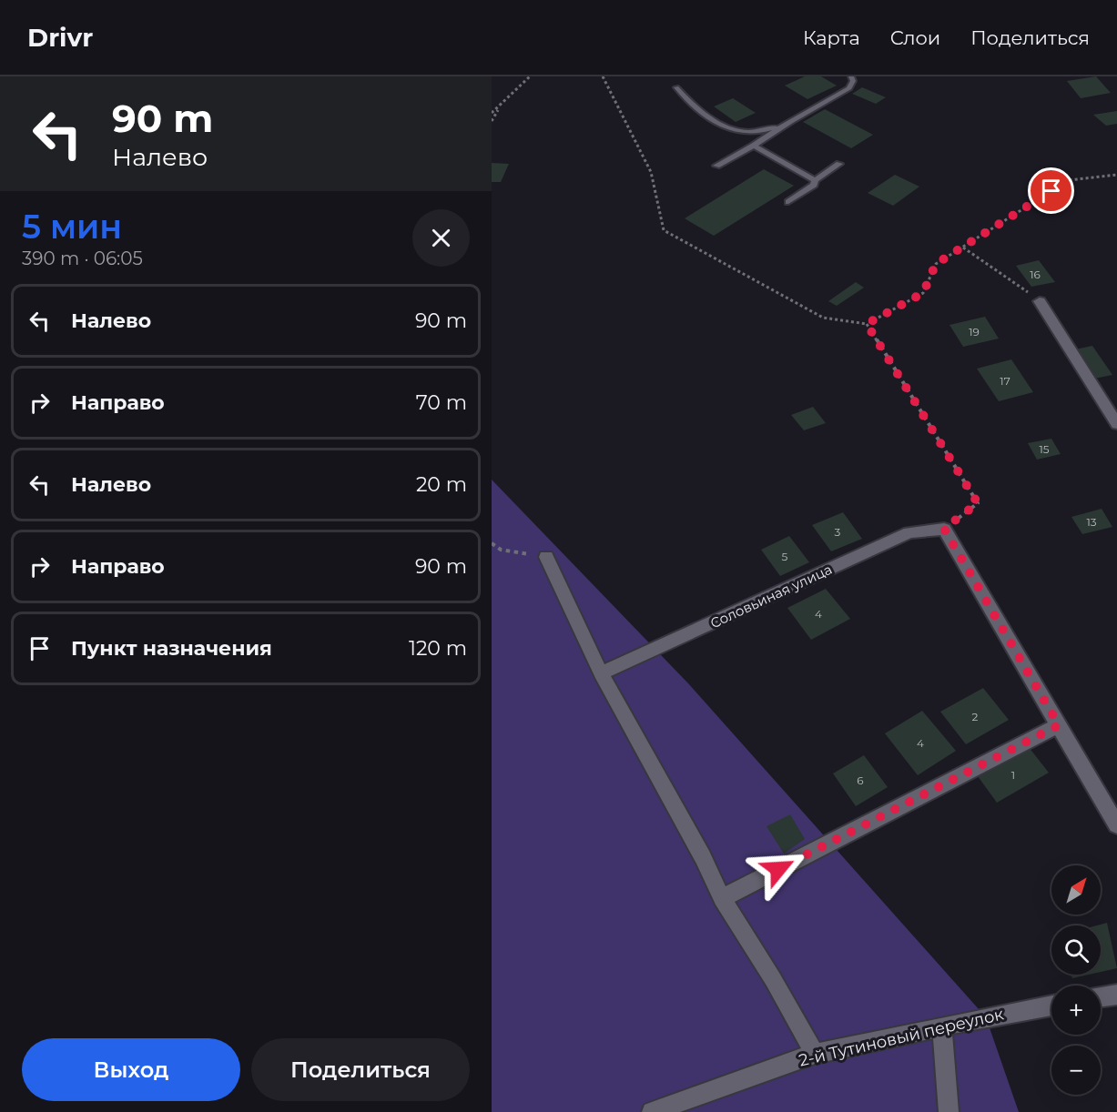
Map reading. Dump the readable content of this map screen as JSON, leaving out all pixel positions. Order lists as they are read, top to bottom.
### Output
{
  "streets": {
    "street": ["Соловьиная улица", "2-й Тутиновый переулок"]
  },
  "house_numbers": [
    "16",
    "19",
    "17",
    "15",
    "13",
    "3",
    "5",
    "4",
    "2",
    "4",
    "1",
    "6"
  ],
  "north": "top right",
  "page": {
    "header": "Drivr",
    "nav": ["Карта", "Слои", "Поделиться"],
    "turn": ["90 m", "Налево"],
    "heading": ["5 мин", "390 m · 06:05"],
    "list": [
      {
        "name": "Налево",
        "value": "90 m"
      },
      {
        "name": "Направо",
        "value": "70 m"
      },
      {
        "name": "Налево",
        "value": "20 m"
      },
      {
        "name": "Направо",
        "value": "90 m"
      },
      {
        "name": "Пункт назначения",
        "value": "120 m"
      }
    ],
    "map_buttons": ["+", "−"],
    "buttons": ["Выход", "Поделиться"]
  }
}
